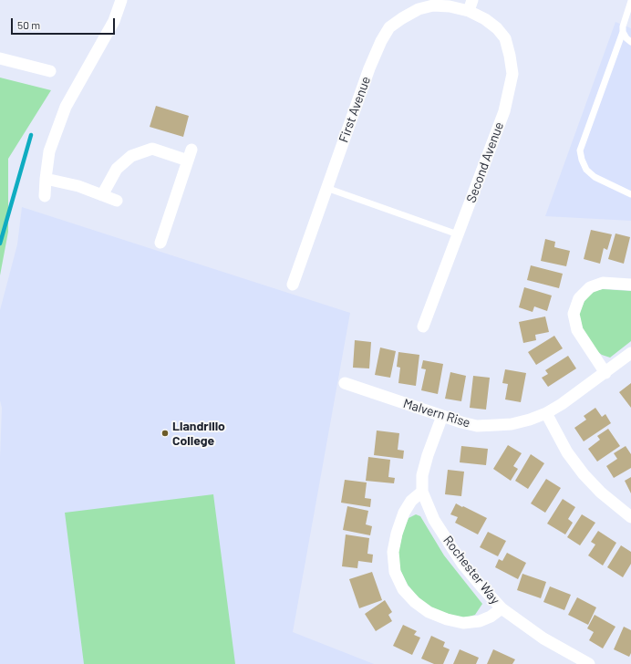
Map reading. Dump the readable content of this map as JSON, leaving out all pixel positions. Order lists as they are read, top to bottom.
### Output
{
  "streets": {
    "street": [
      "First Avenue",
      "Second Avenue",
      "Malvern Rise",
      "Rochester Way"
    ]
  },
  "crossings": [
    ["First Avenue", "Second Avenue"],
    ["Malvern Rise", "Rochester Way"]
  ],
  "places": ["Llandrillo College"],
  "scale_bar": "50 m"
}
